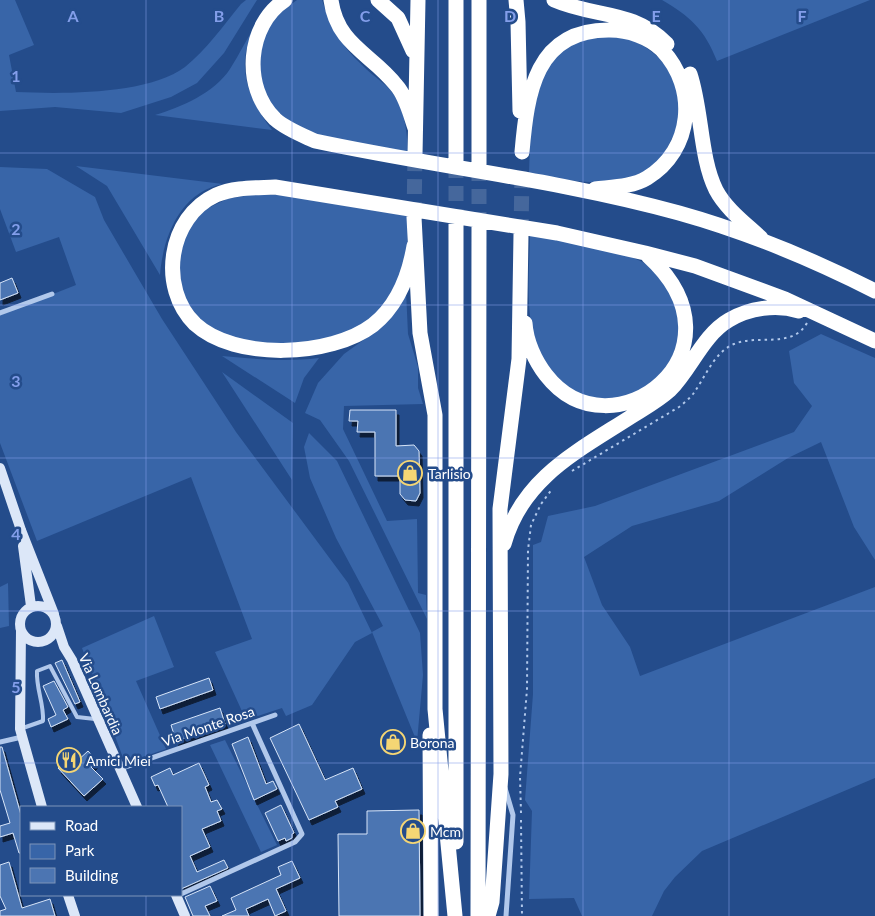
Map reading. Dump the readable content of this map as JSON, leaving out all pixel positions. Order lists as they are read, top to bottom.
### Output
{
  "streets": {
    "street": ["Via Lombardia", "Via Monte Rosa"]
  },
  "crossings": [
    ["Via Lombardia", "Via Monte Rosa"]
  ],
  "places": {
    "shop": ["Tarlisio", "Borona", "Mcm"],
    "restaurant": ["Amici Miei"]
  },
  "legend": ["Road", "Park", "Building"],
  "grid": {
    "columns": [
      "A",
      "B",
      "C",
      "D",
      "E",
      "F"
    ],
    "rows": [
      "1",
      "2",
      "3",
      "4",
      "5"
    ]
  }
}
